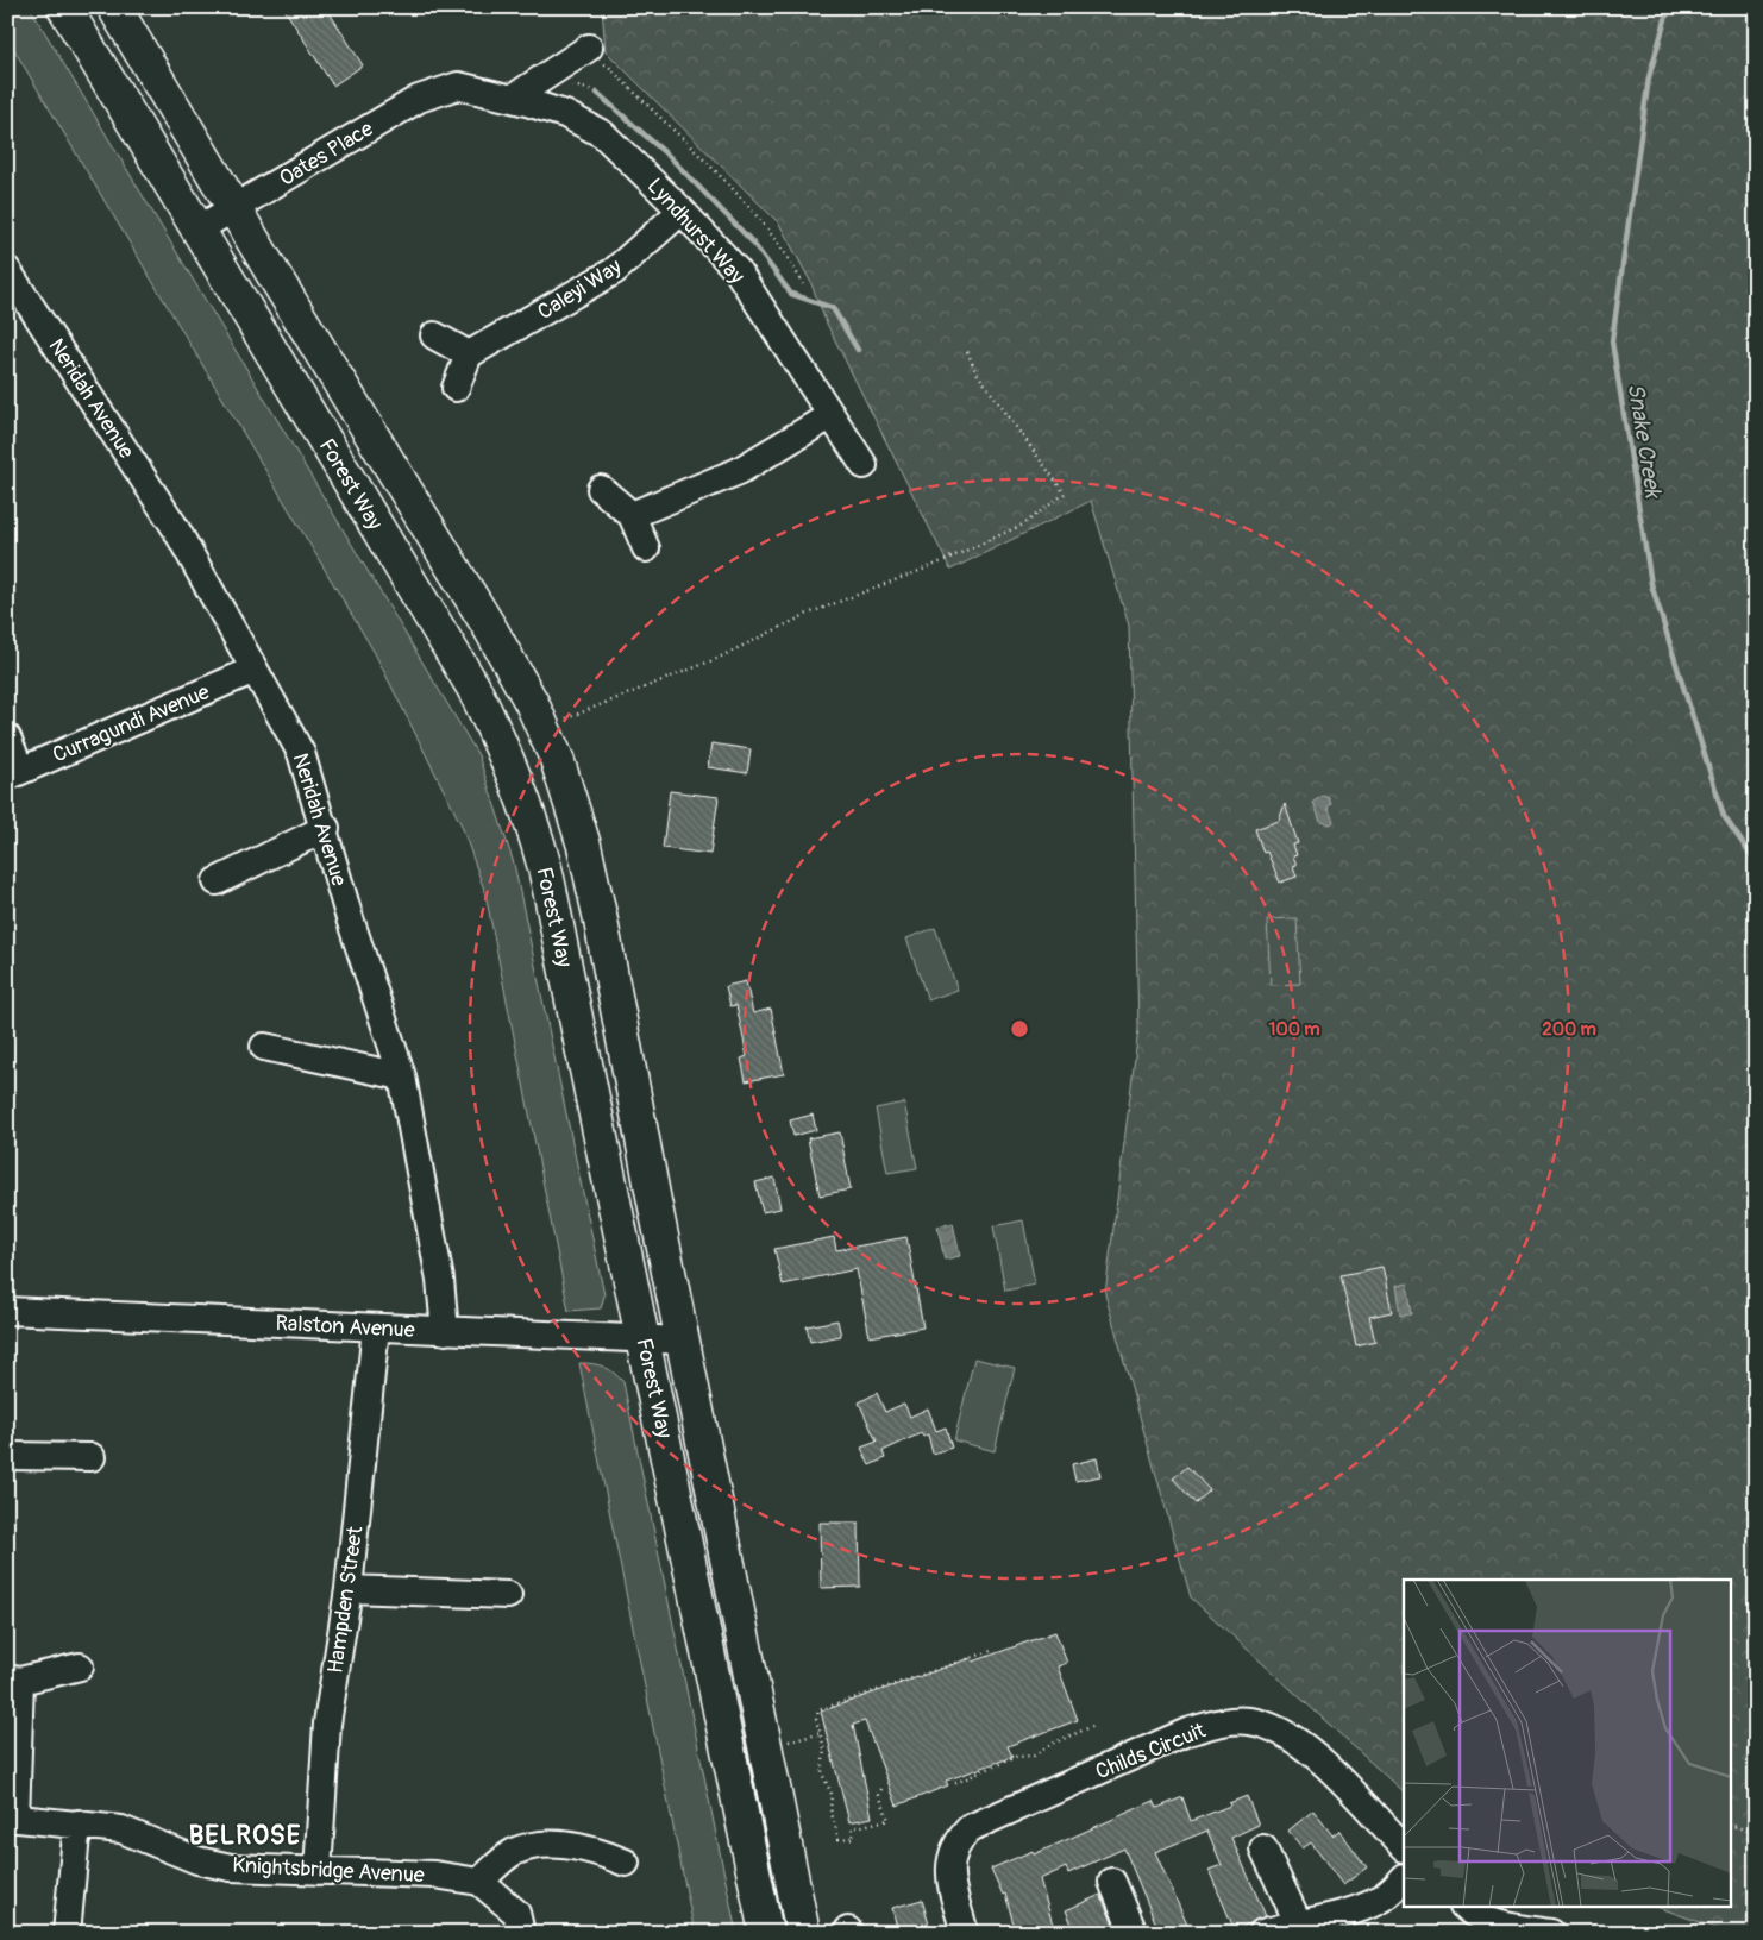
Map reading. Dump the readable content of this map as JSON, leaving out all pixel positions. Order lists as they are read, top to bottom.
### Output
{
  "streets": {
    "main road": ["Forest Way"],
    "street": [
      "Oates Place",
      "Lyndhurst Way",
      "Caleyi Way",
      "Neridah Avenue",
      "Curragundi Avenue",
      "Ralston Avenue",
      "Hampden Street",
      "Childs Circuit",
      "Knightsbridge Avenue"
    ]
  },
  "crossings": [
    ["Oates Place", "Lyndhurst Way"],
    ["Oates Place", "Forest Way"],
    ["Lyndhurst Way", "Caleyi Way"],
    ["Neridah Avenue", "Curragundi Avenue"],
    ["Neridah Avenue", "Ralston Avenue"],
    ["Forest Way", "Ralston Avenue"],
    ["Ralston Avenue", "Hampden Street"],
    ["Hampden Street", "Knightsbridge Avenue"]
  ],
  "districts": ["BELROSE"],
  "water": ["Snake Creek"],
  "rings": ["100 m", "200 m"]
}
